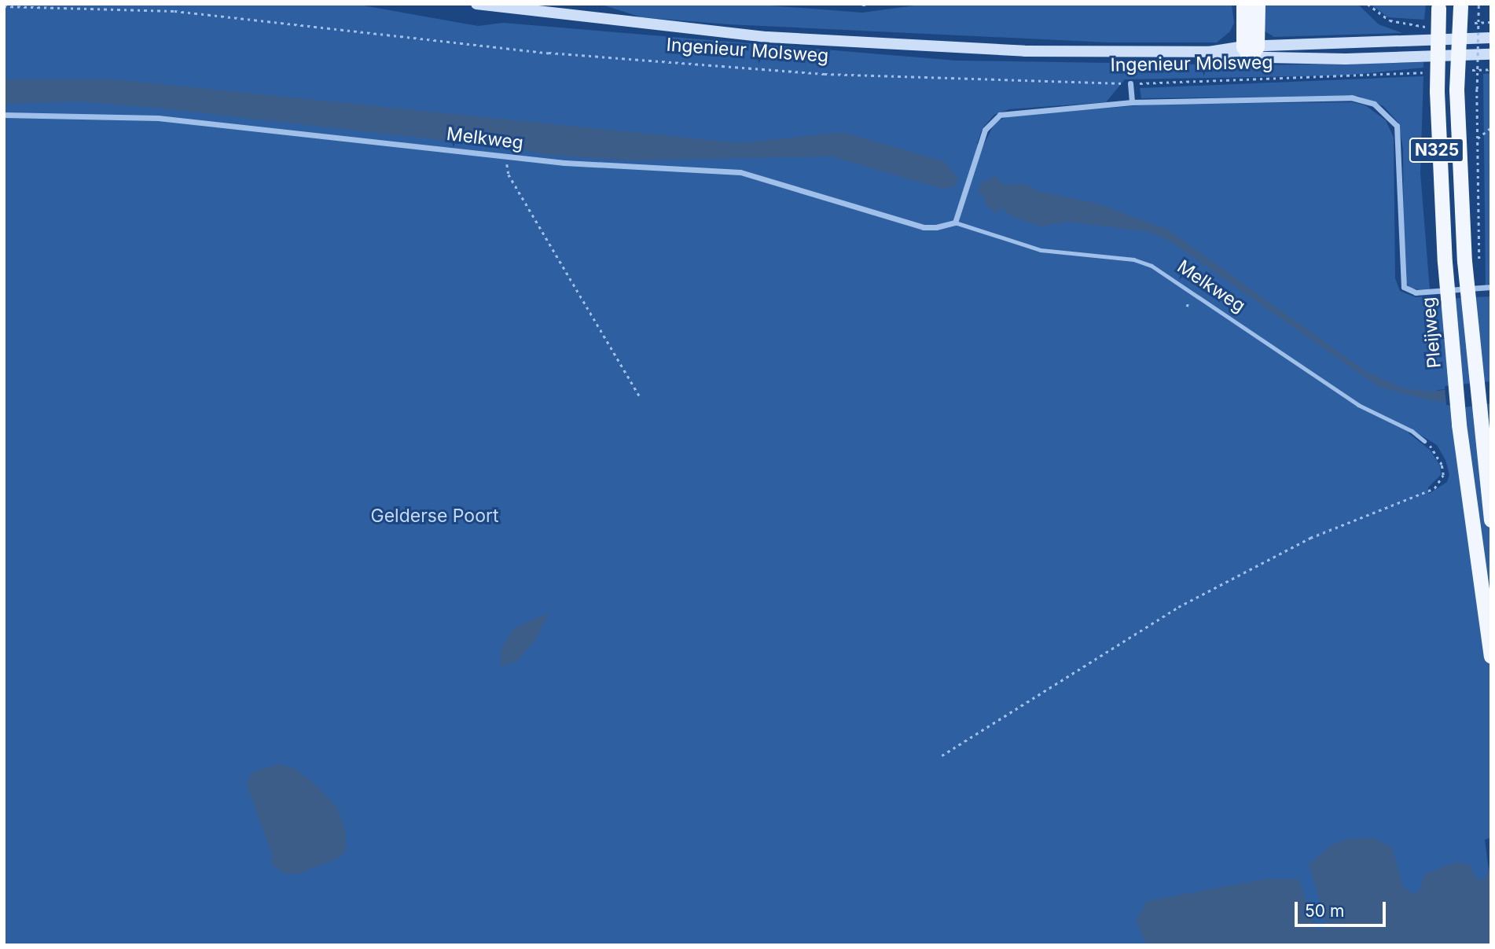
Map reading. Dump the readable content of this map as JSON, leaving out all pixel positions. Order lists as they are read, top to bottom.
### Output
{
  "streets": {
    "highway": ["N325", "Pleijweg"],
    "main road": ["Ingenieur Molsweg"],
    "street": ["Melkweg"]
  },
  "parks": ["Gelderse Poort"],
  "scale_bar": "50 m"
}
